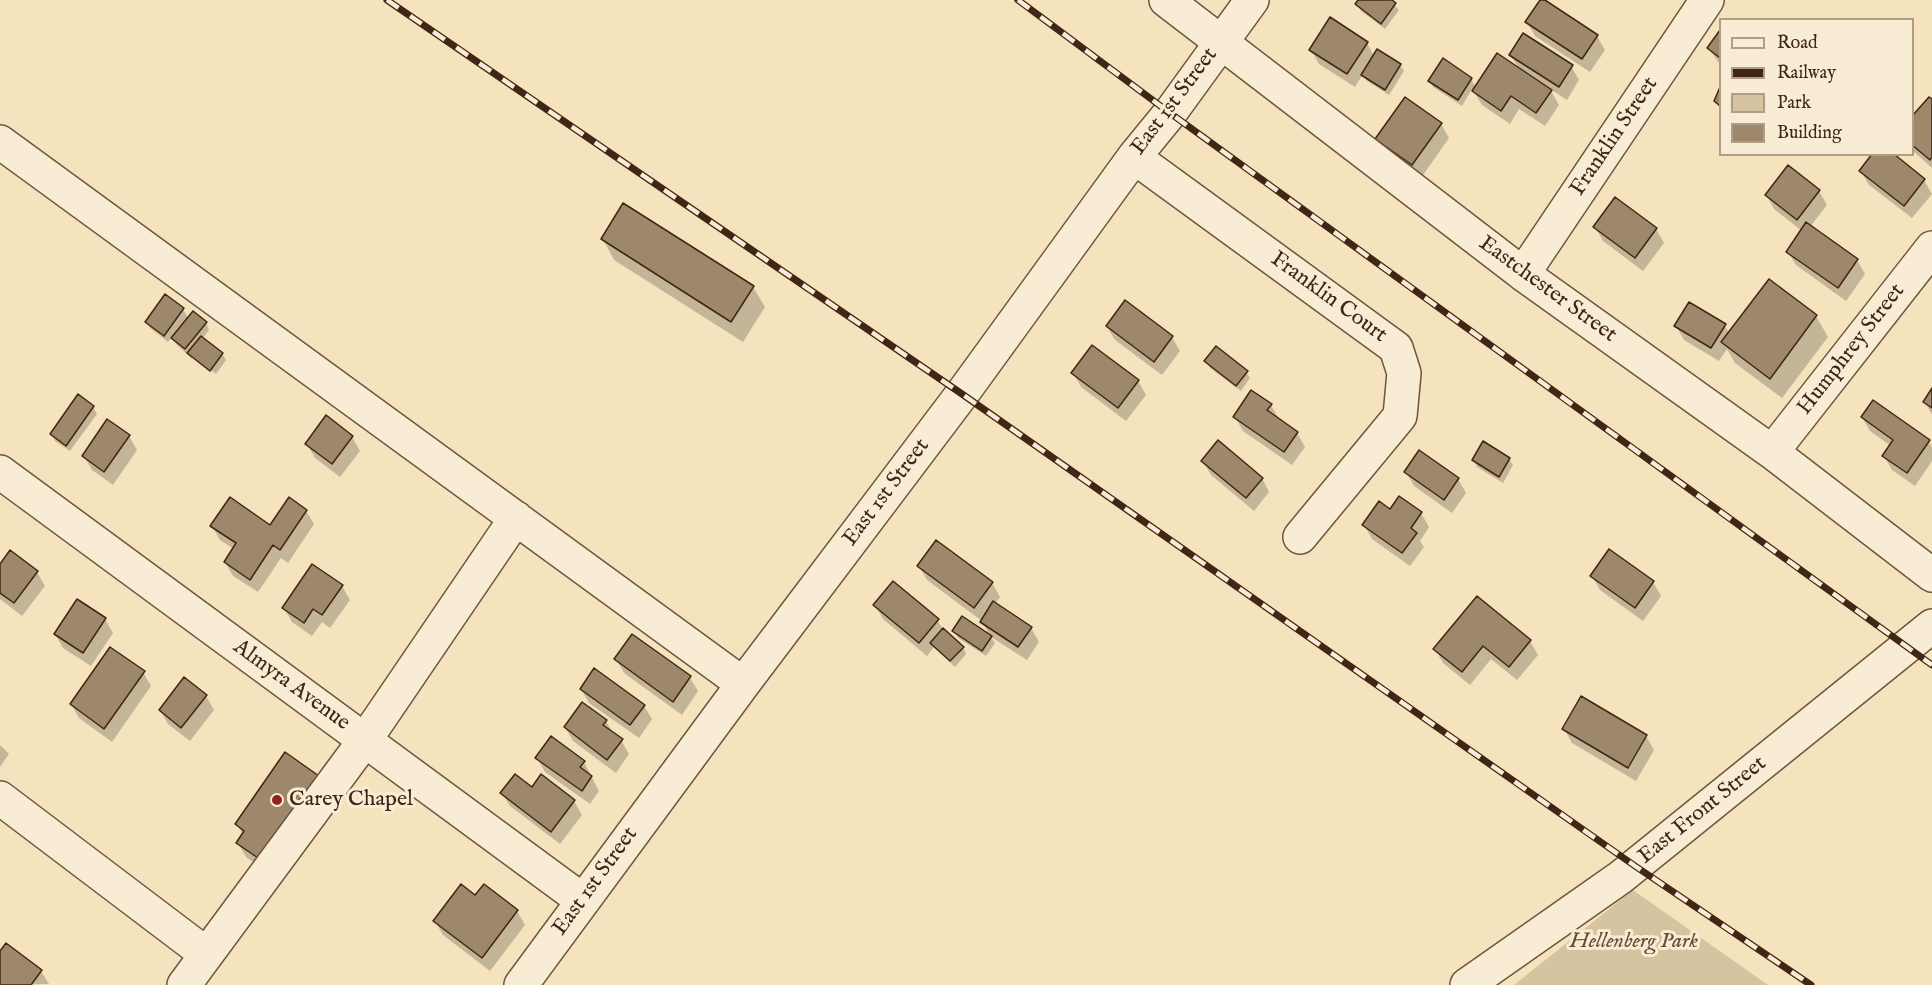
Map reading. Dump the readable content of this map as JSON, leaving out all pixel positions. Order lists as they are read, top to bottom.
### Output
{
  "streets": {
    "street": [
      "East 1st Street",
      "Franklin Street",
      "Eastchester Street",
      "Franklin Court",
      "Humphrey Street",
      "Almyra Avenue",
      "East Front Street"
    ]
  },
  "crossings": [
    ["East 1st Street", "Eastchester Street"],
    ["East 1st Street", "Franklin Court"],
    ["East 1st Street", "Almyra Avenue"],
    ["Franklin Street", "Eastchester Street"],
    ["Eastchester Street", "Humphrey Street"]
  ],
  "parks": ["Hellenberg Park"],
  "places": ["Carey Chapel"],
  "legend": [
    "Road",
    "Railway",
    "Park",
    "Building"
  ]
}
